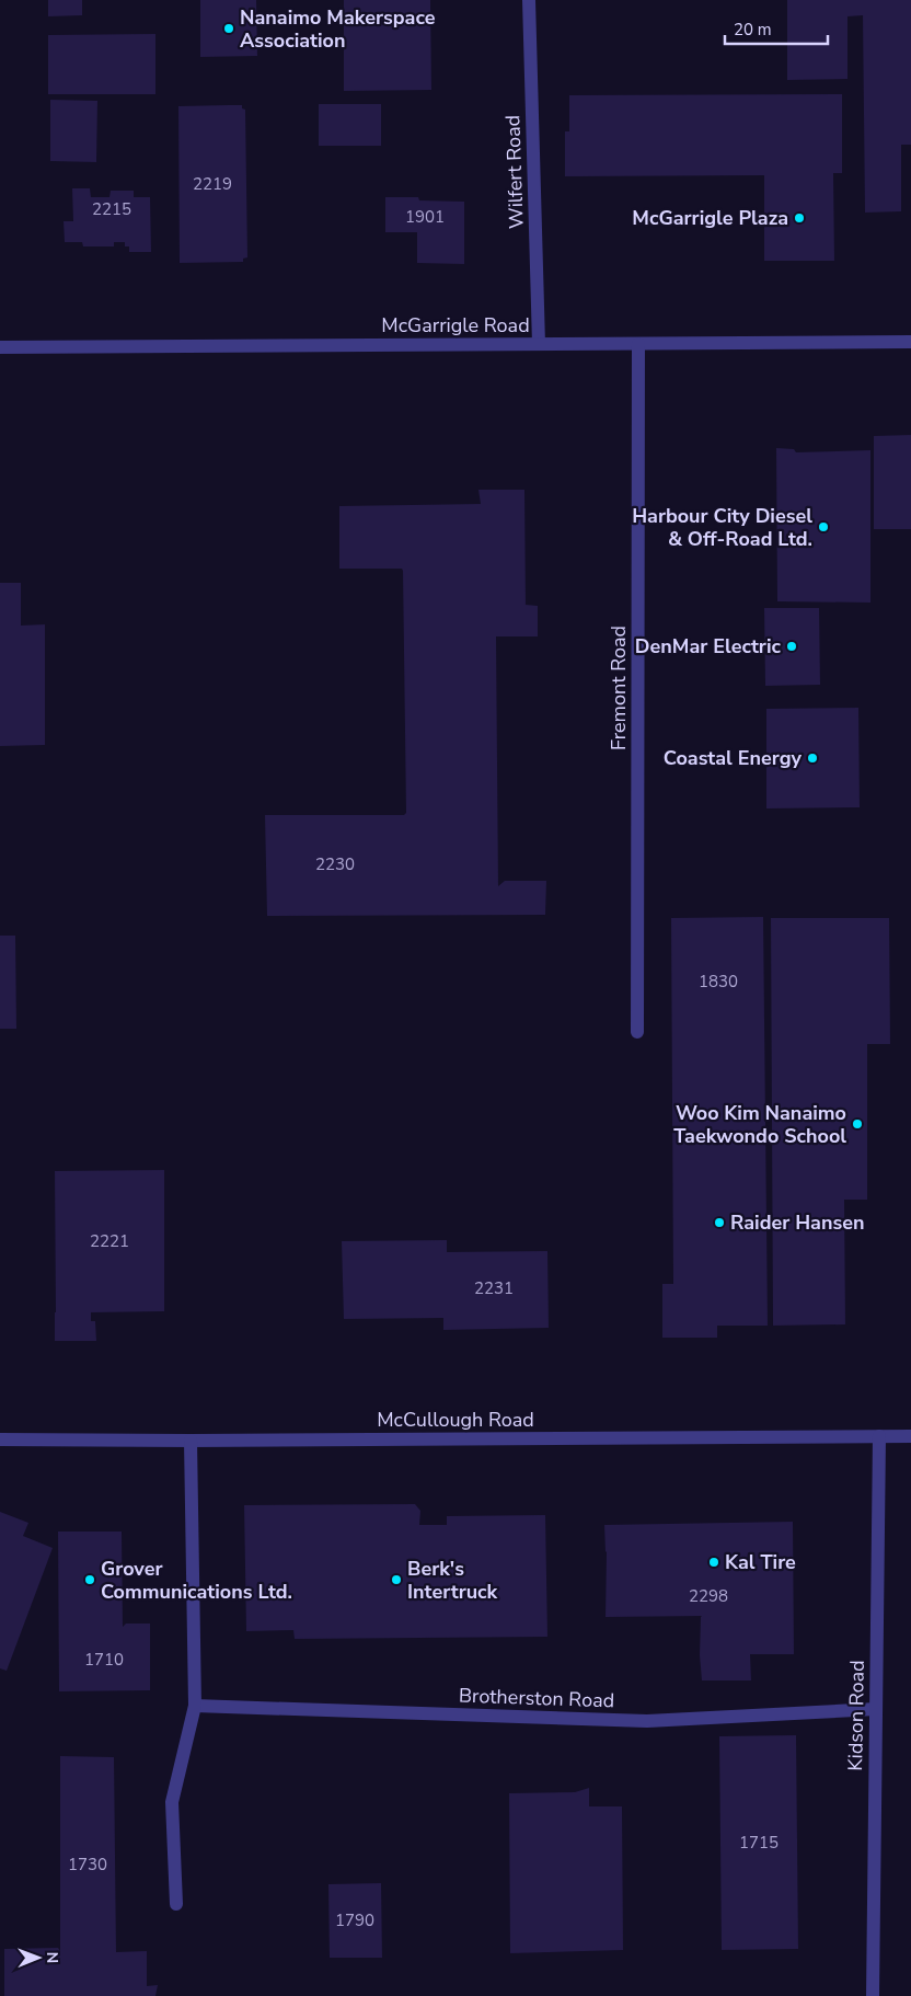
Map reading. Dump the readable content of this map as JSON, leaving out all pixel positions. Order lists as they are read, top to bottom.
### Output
{
  "streets": {
    "street": [
      "Wilfert Road",
      "McGarrigle Road",
      "Fremont Road",
      "McCullough Road",
      "Brotherston Road",
      "Kidson Road"
    ]
  },
  "crossings": [
    ["Wilfert Road", "McGarrigle Road"],
    ["McGarrigle Road", "Fremont Road"],
    ["McCullough Road", "Kidson Road"],
    ["Brotherston Road", "Kidson Road"]
  ],
  "places": [
    "Nanaimo Makerspace Association",
    "McGarrigle Plaza",
    "Harbour City Diesel & Off-Road Ltd.",
    "DenMar Electric",
    "Coastal Energy",
    "Woo Kim Nanaimo Taekwondo School",
    "Raider Hansen",
    "Kal Tire",
    "Grover Communications Ltd.",
    "Berk's Intertruck"
  ],
  "house_numbers": [
    "2219",
    "2215",
    "1901",
    "2230",
    "1830",
    "2221",
    "2231",
    "2298",
    "1710",
    "1715",
    "1730",
    "1790"
  ],
  "scale_bar": "20 m",
  "north": "right"
}
